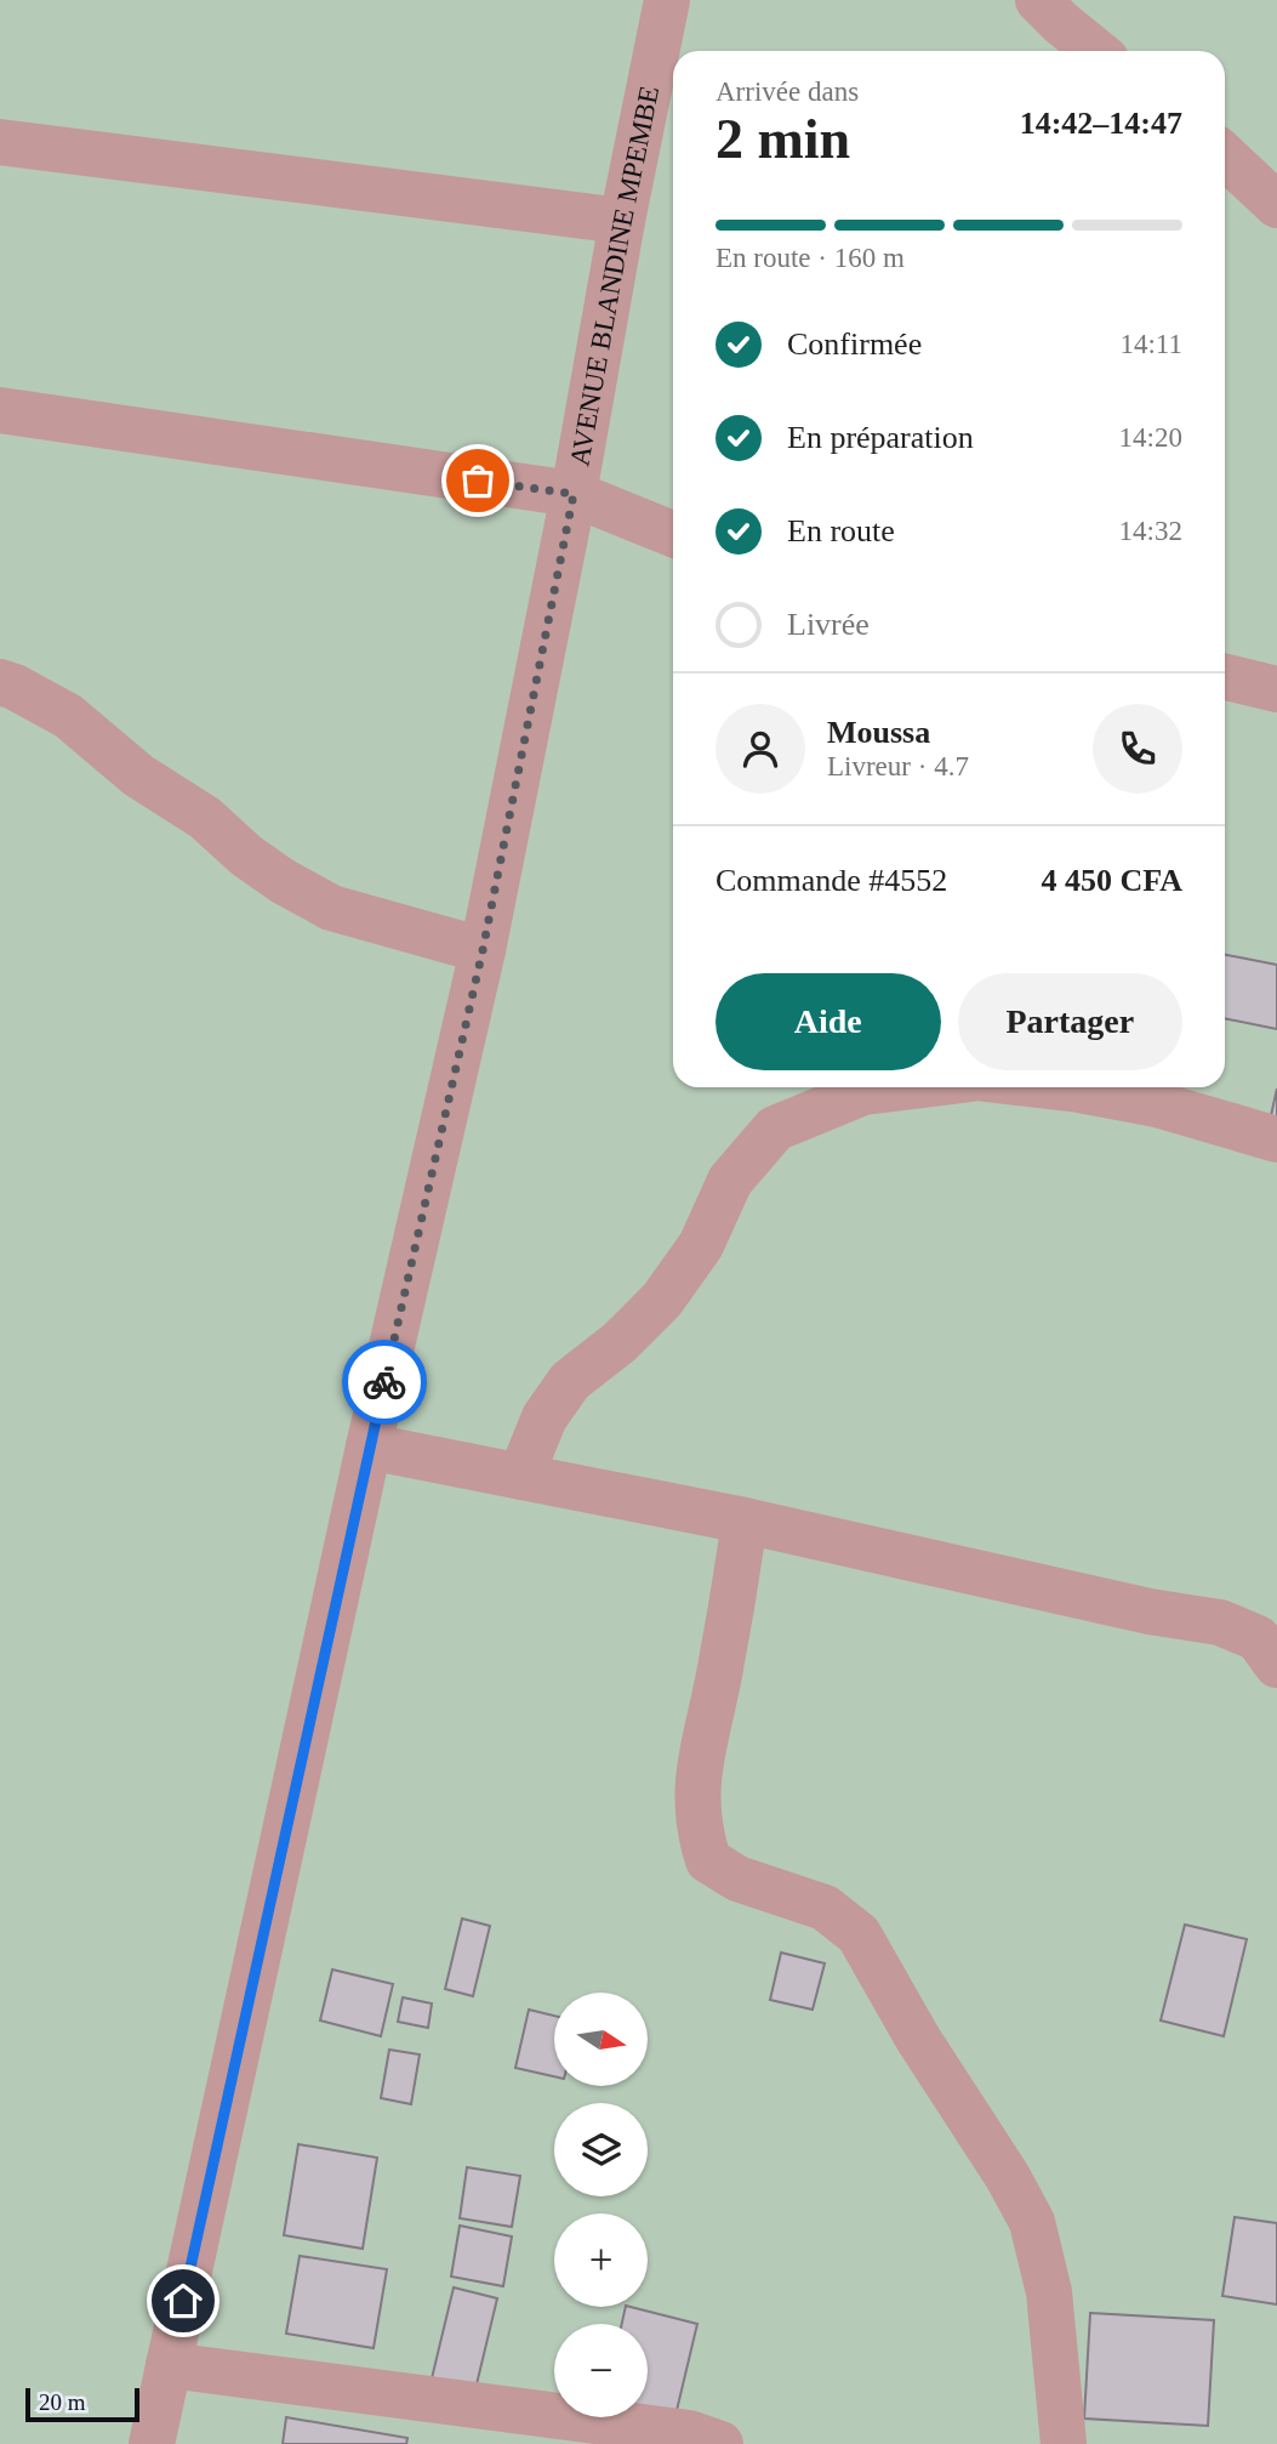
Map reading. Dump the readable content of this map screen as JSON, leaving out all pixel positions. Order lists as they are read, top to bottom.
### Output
{
  "streets": {
    "street": ["AVENUE BLANDINE MPEMBE"]
  },
  "scale_bar": "20 m",
  "north": "right",
  "page": {
    "heading": ["2 min", "Arrivée dans", "14:42–14:47"],
    "panel": [
      "Moussa",
      "Livreur · 4.7",
      "Commande #4552",
      "4 450 CFA"
    ],
    "bar": "En route · 160 m",
    "list": [
      ["Confirmée", "14:11"],
      ["En préparation", "14:20"],
      ["En route", "14:32"],
      "Livrée"
    ],
    "buttons": ["Aide", "Partager"],
    "map_buttons": ["+", "−"],
    "scale": "20 m"
  }
}
